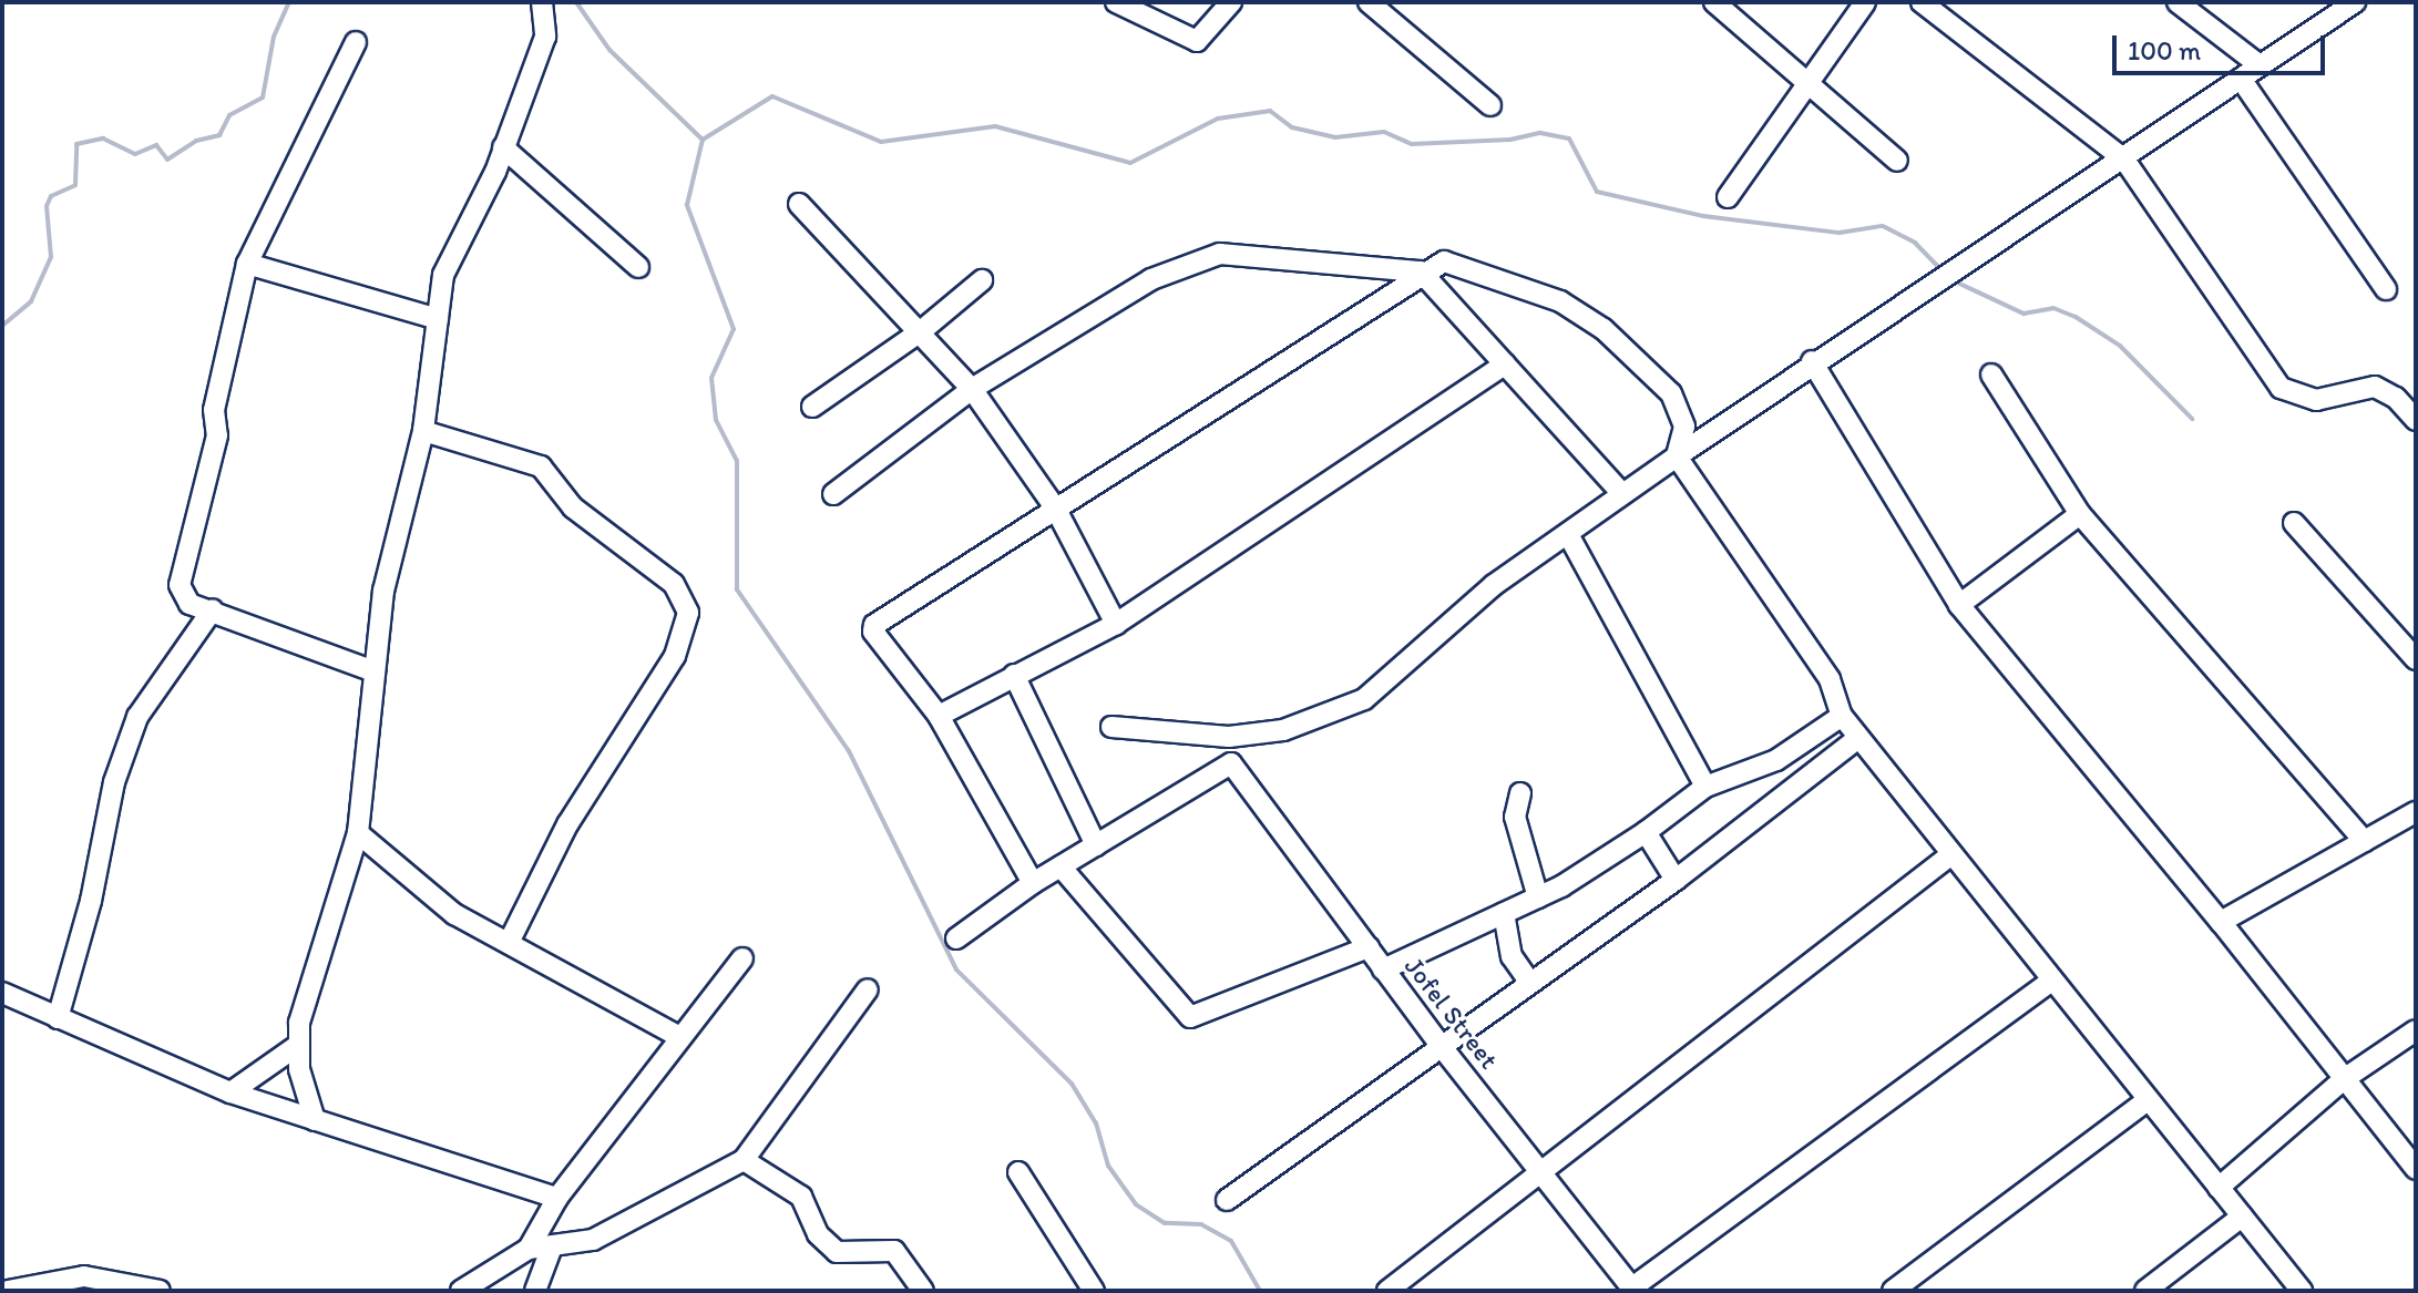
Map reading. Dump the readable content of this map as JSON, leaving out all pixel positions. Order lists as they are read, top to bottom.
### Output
{
  "streets": {
    "street": ["Jofel Street"]
  },
  "scale_bar": "100 m"
}
